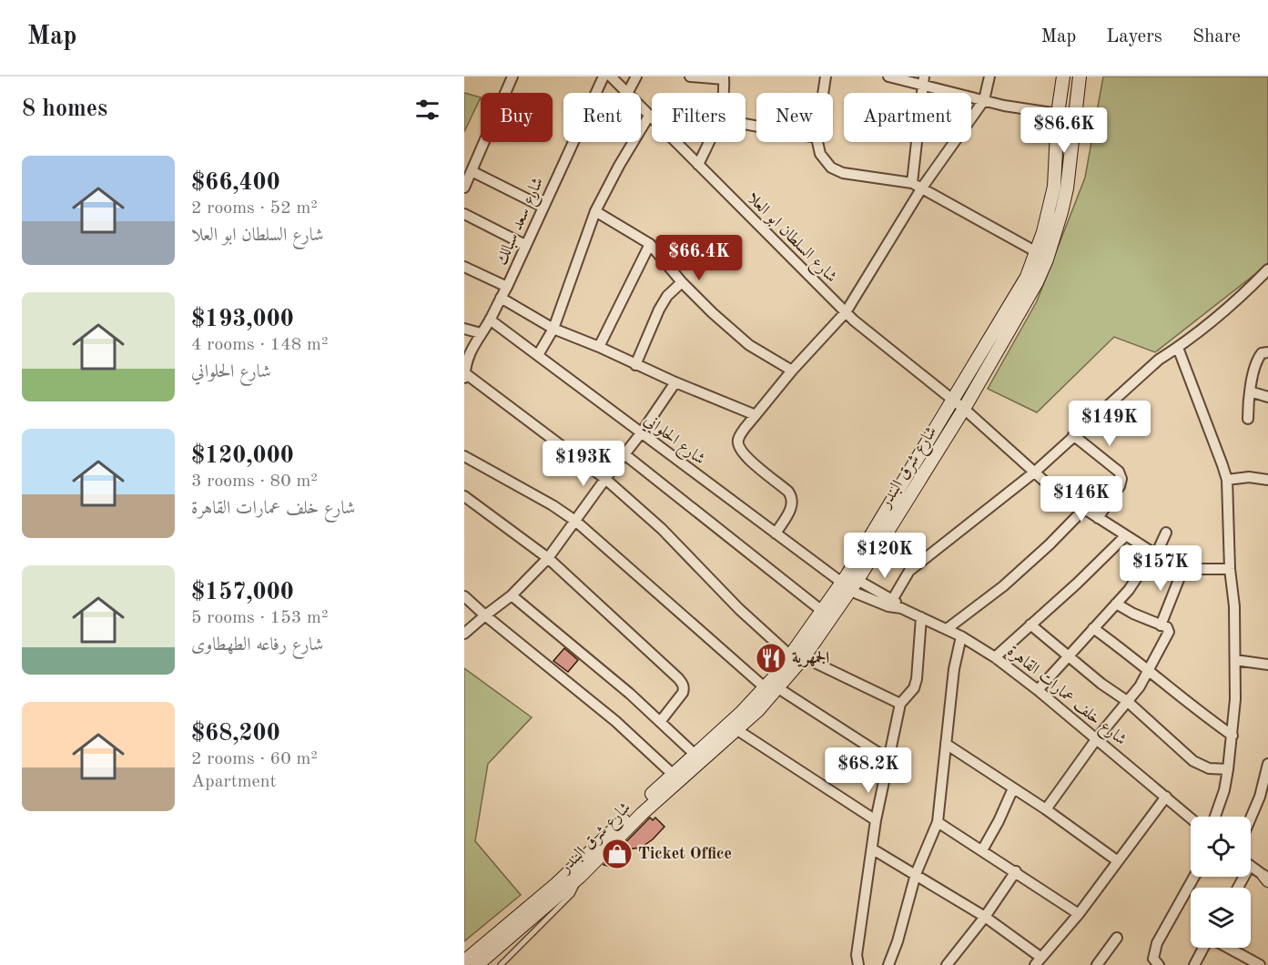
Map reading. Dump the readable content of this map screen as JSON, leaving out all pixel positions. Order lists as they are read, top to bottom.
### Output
{
  "streets": {
    "main road": ["شارع شرق البندر"],
    "street": [
      "شارع سعد سبالك",
      "شارع السلطان ابو العلا",
      "شارع الحلواني",
      "شارع خلف عمارات القاهرة"
    ]
  },
  "crossings": [
    ["شارع سعد سبالك", "شارع الحلواني"],
    ["شارع السلطان ابو العلا", "شارع شرق البندر"],
    ["شارع الحلواني", "شارع شرق البندر"],
    ["شارع الحلواني", "شارع خلف عمارات القاهرة"],
    ["شارع شرق البندر", "شارع خلف عمارات القاهرة"]
  ],
  "places": {
    "restaurant": ["الجمهرية"],
    "shop": ["Ticket Office"]
  },
  "page": {
    "header": "Map",
    "nav": ["Map", "Layers", "Share"],
    "heading": "8 homes",
    "chip": [
      "Buy",
      "Rent",
      "Filters",
      "New",
      "Apartment"
    ],
    "price": [
      "$86.6K",
      "$66.4K",
      "$149K",
      "$193K",
      "$146K",
      "$120K",
      "$157K",
      "$68.2K"
    ],
    "list": [
      {
        "name": "$66,400",
        "note": "2 rooms · 52 m² · شارع السلطان ابو العلا"
      },
      {
        "name": "$193,000",
        "note": "4 rooms · 148 m² · شارع الحلواني"
      },
      {
        "name": "$120,000",
        "note": "3 rooms · 80 m² · شارع خلف عمارات القاهرة"
      },
      {
        "name": "$157,000",
        "note": "5 rooms · 153 m² · شارع رفاعه الطهطاوى"
      },
      {
        "name": "$68,200",
        "note": "2 rooms · 60 m² · Apartment"
      }
    ]
  }
}
